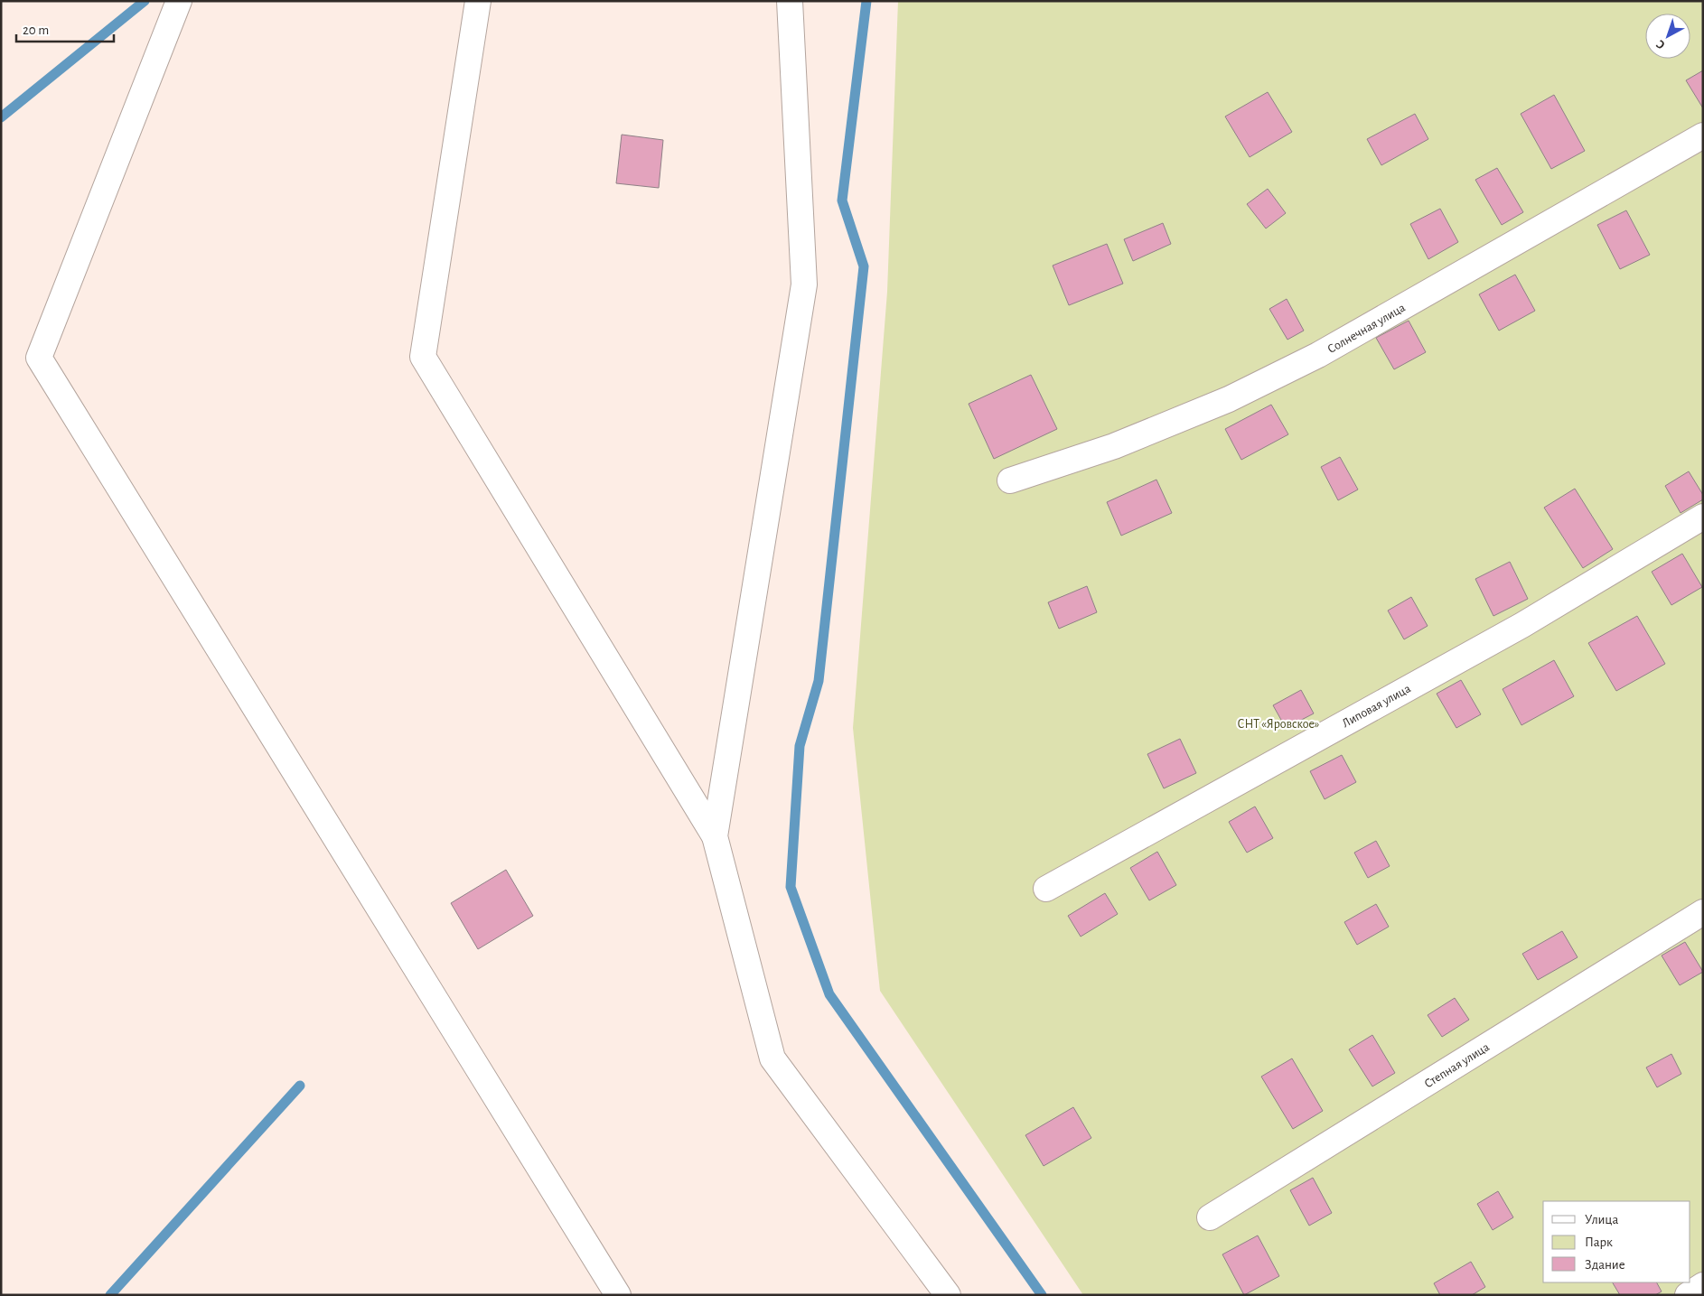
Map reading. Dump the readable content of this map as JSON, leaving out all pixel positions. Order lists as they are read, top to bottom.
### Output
{
  "streets": {
    "street": ["Солнечная улица", "Липовая улица", "Степная улица"]
  },
  "parks": ["СНТ «Яровское»"],
  "legend": ["Улица", "Парк", "Здание"],
  "scale_bar": "20 m",
  "north": "bottom left"
}
